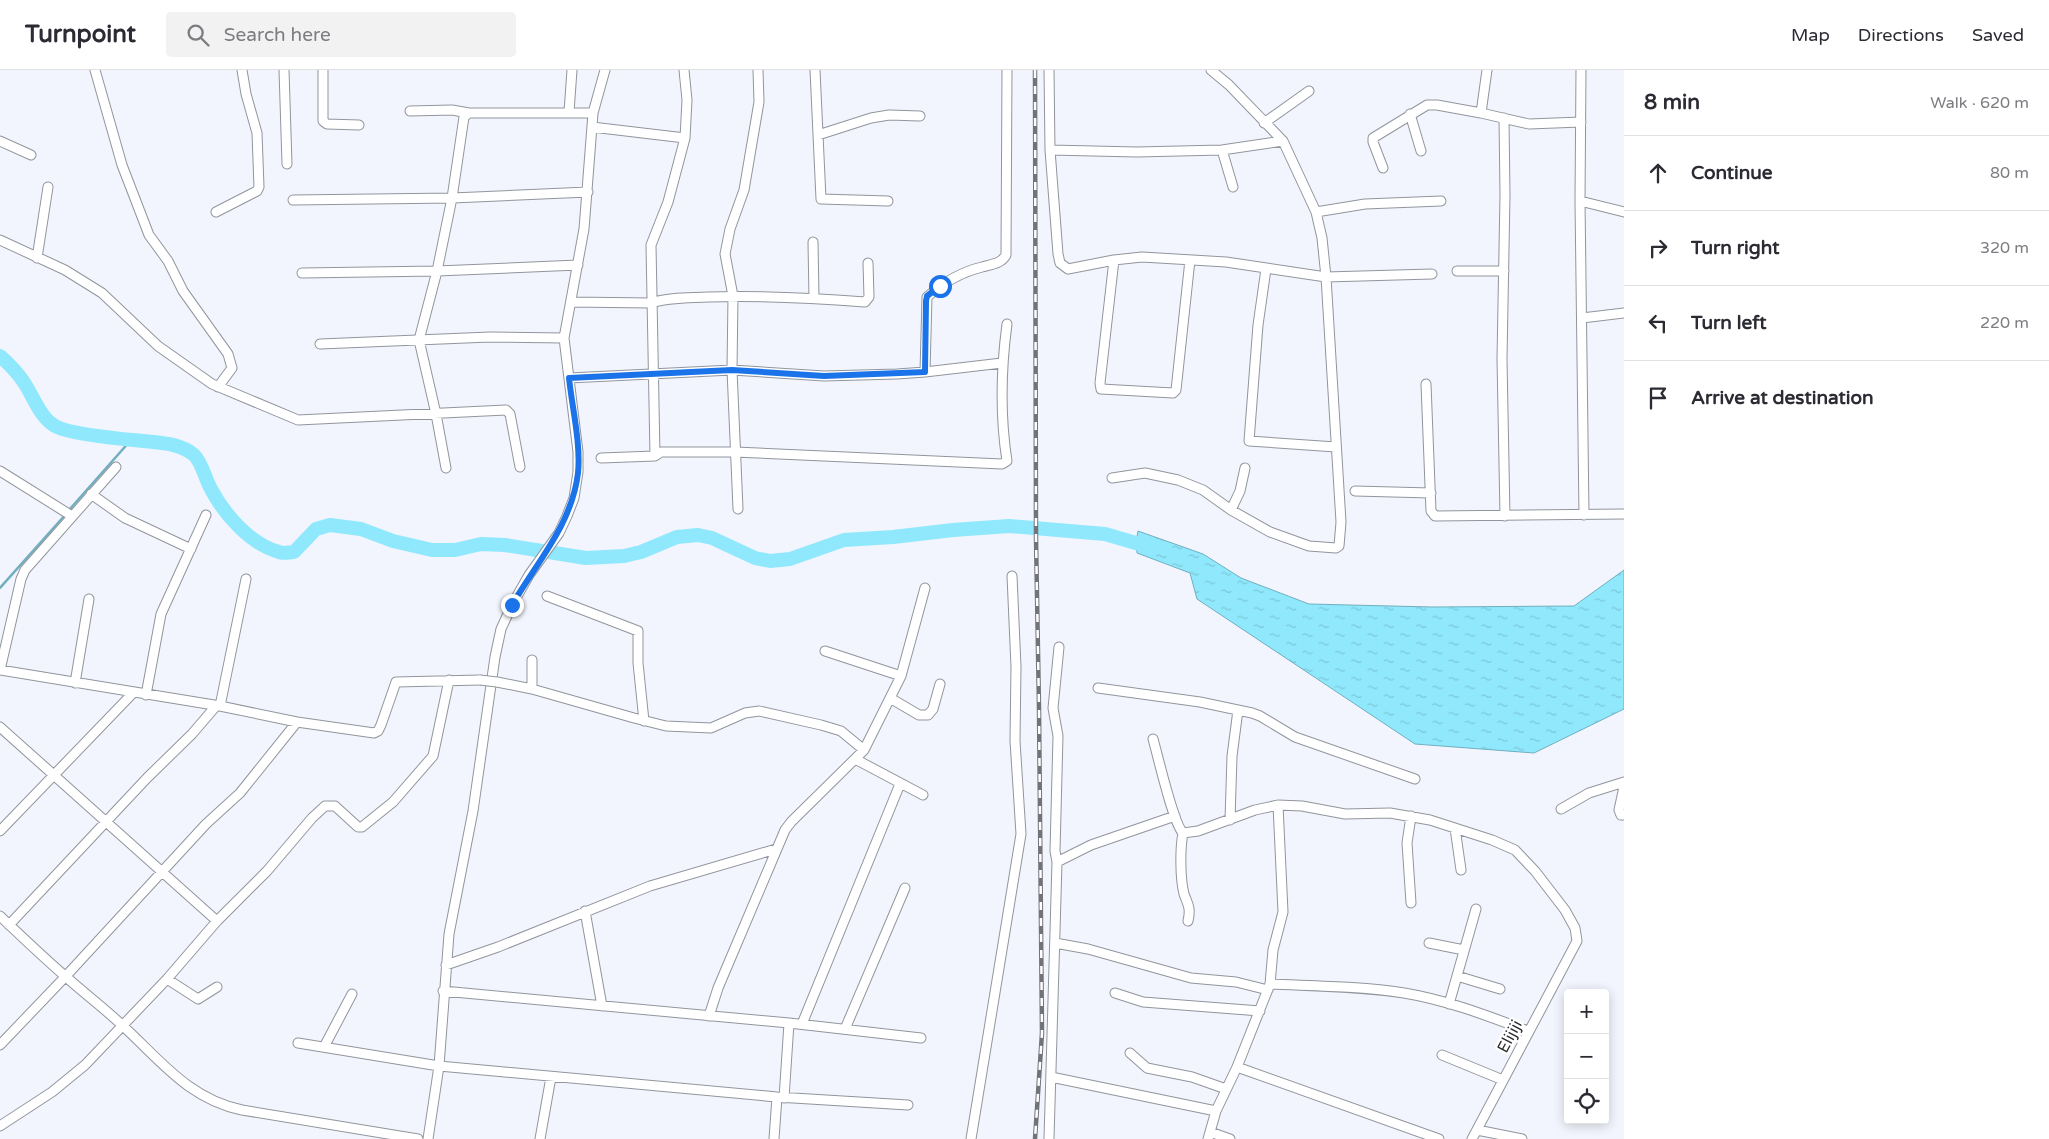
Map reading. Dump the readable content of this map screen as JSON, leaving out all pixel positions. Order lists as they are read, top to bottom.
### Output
{
  "streets": {
    "street": ["Elijiji"]
  },
  "page": {
    "header": "Turnpoint",
    "search": "Search here",
    "nav": ["Map", "Directions", "Saved"],
    "heading": ["8 min", "Walk · 620 m"],
    "list": [
      ["Continue", "80 m"],
      ["Turn right", "320 m"],
      ["Turn left", "220 m"],
      "Arrive at destination"
    ],
    "map_buttons": ["+", "−"]
  }
}
